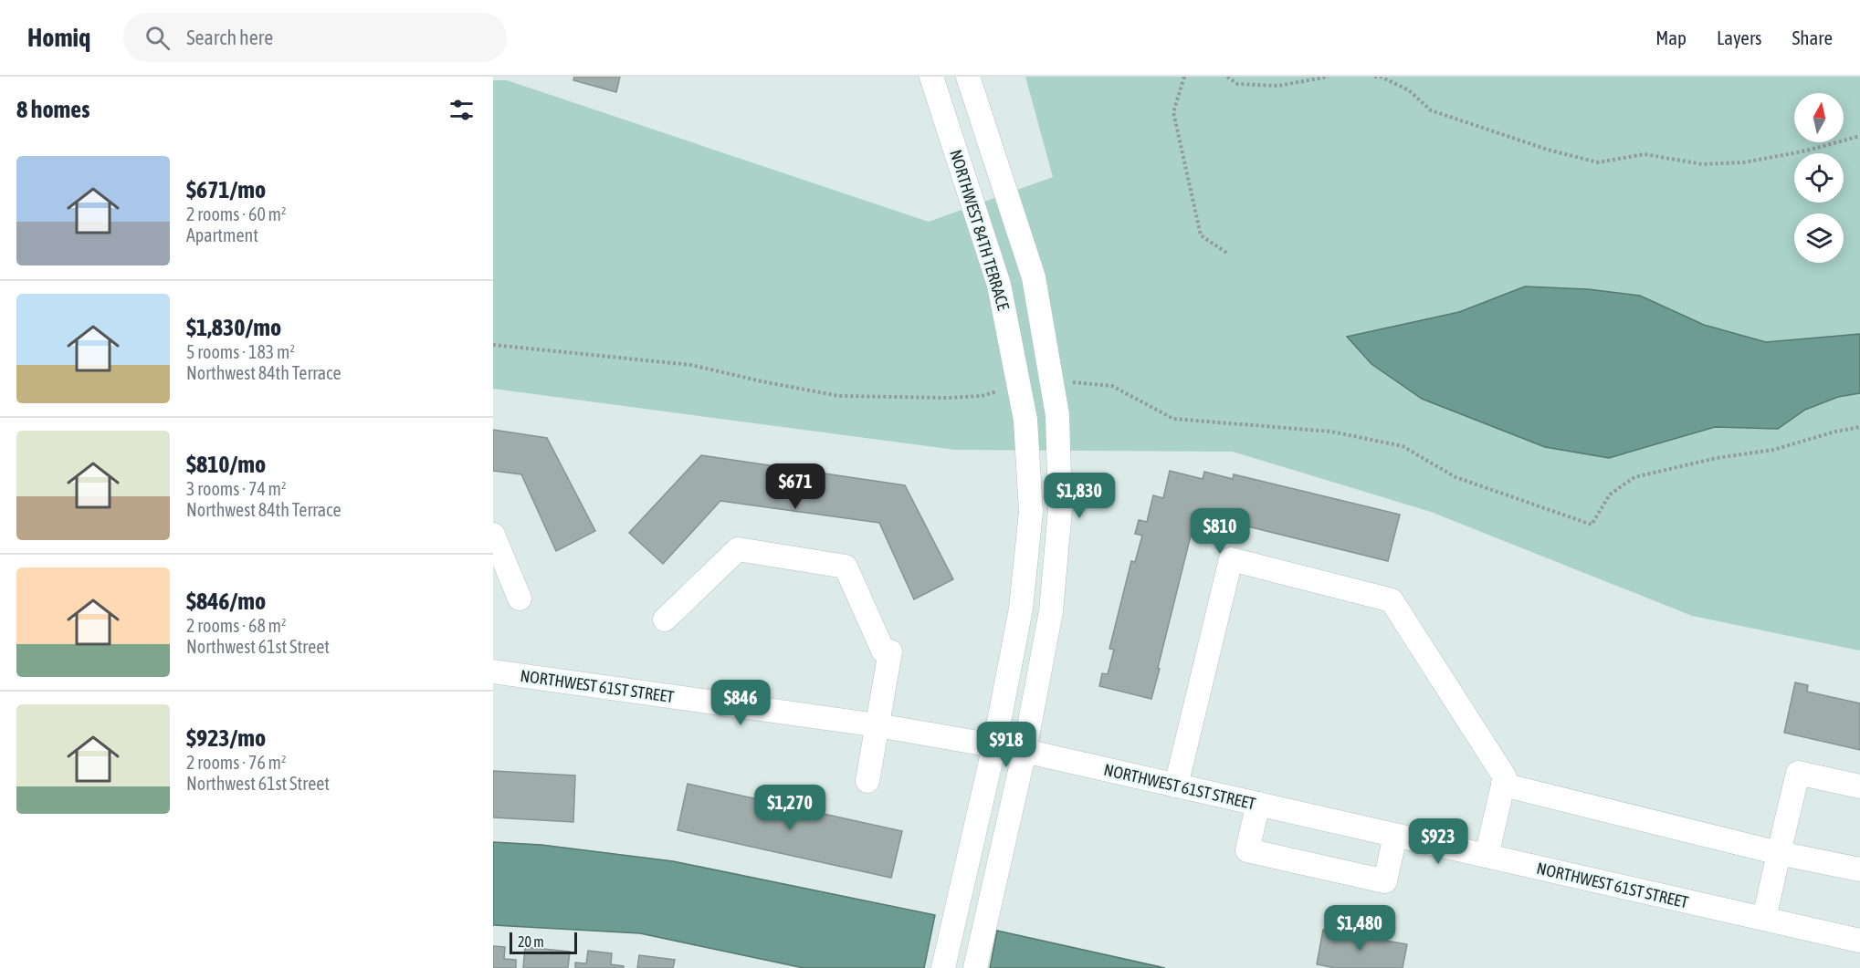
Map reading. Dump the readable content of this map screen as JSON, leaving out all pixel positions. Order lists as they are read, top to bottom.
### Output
{
  "streets": {
    "street": ["NORTHWEST 84TH TERRACE", "NORTHWEST 61ST STREET"]
  },
  "crossings": [
    ["NORTHWEST 84TH TERRACE", "NORTHWEST 61ST STREET"]
  ],
  "scale_bar": "20 m",
  "north": "top",
  "page": {
    "header": "Homiq",
    "search": "Search here",
    "nav": ["Map", "Layers", "Share"],
    "heading": "8 homes",
    "list": [
      {
        "name": "$671/mo",
        "note": "2 rooms · 60 m² · Apartment"
      },
      {
        "name": "$1,830/mo",
        "note": "5 rooms · 183 m² · Northwest 84th Terrace"
      },
      {
        "name": "$810/mo",
        "note": "3 rooms · 74 m² · Northwest 84th Terrace"
      },
      {
        "name": "$846/mo",
        "note": "2 rooms · 68 m² · Northwest 61st Street"
      },
      {
        "name": "$923/mo",
        "note": "2 rooms · 76 m² · Northwest 61st Street"
      }
    ],
    "price": [
      "$671",
      "$1,830",
      "$810",
      "$846",
      "$918",
      "$1,270",
      "$923",
      "$1,480"
    ],
    "scale": "20 m"
  }
}
